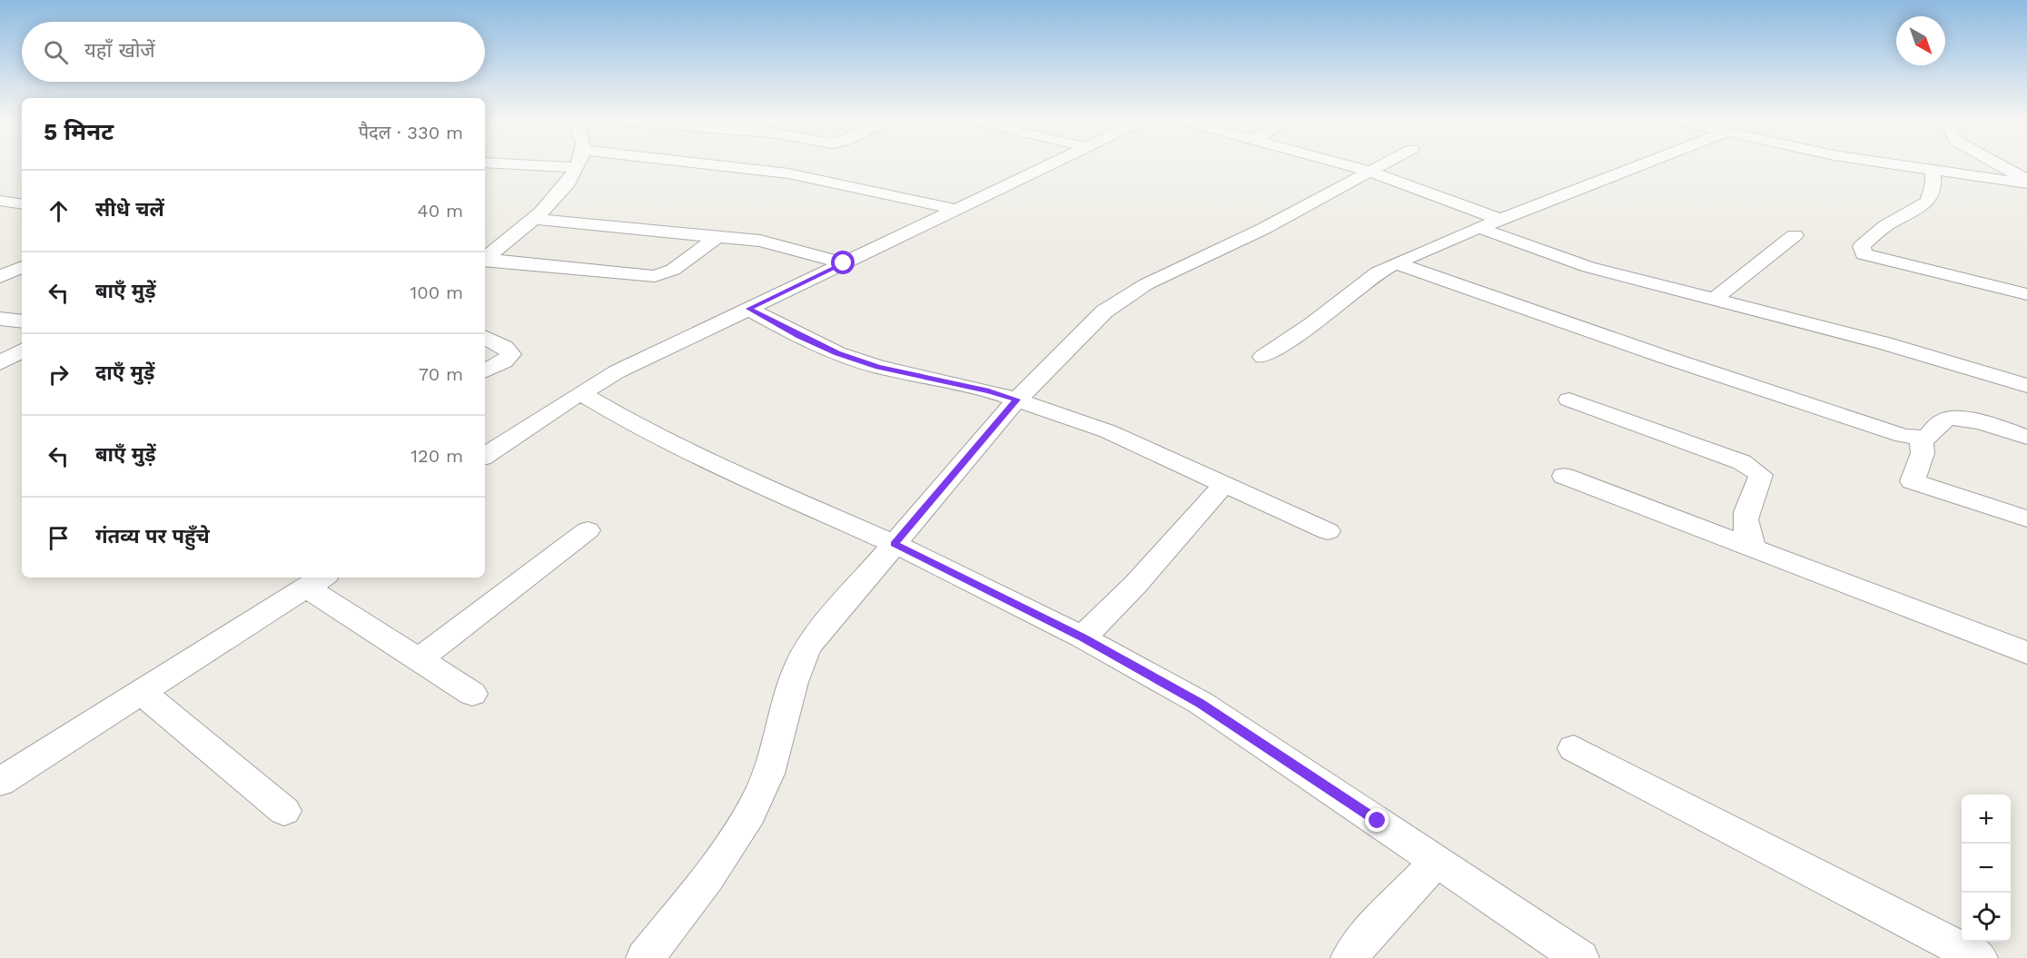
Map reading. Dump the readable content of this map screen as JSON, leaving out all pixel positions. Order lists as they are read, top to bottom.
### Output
{
  "north": "bottom right",
  "page": {
    "search": "यहाँ खोजें",
    "heading": ["5 मिनट", "पैदल · 330 m"],
    "list": [
      ["सीधे चलें", "40 m"],
      ["बाएँ मुड़ें", "100 m"],
      ["दाएँ मुड़ें", "70 m"],
      ["बाएँ मुड़ें", "120 m"],
      "गंतव्य पर पहुँचे"
    ],
    "map_buttons": ["+", "−"]
  }
}
